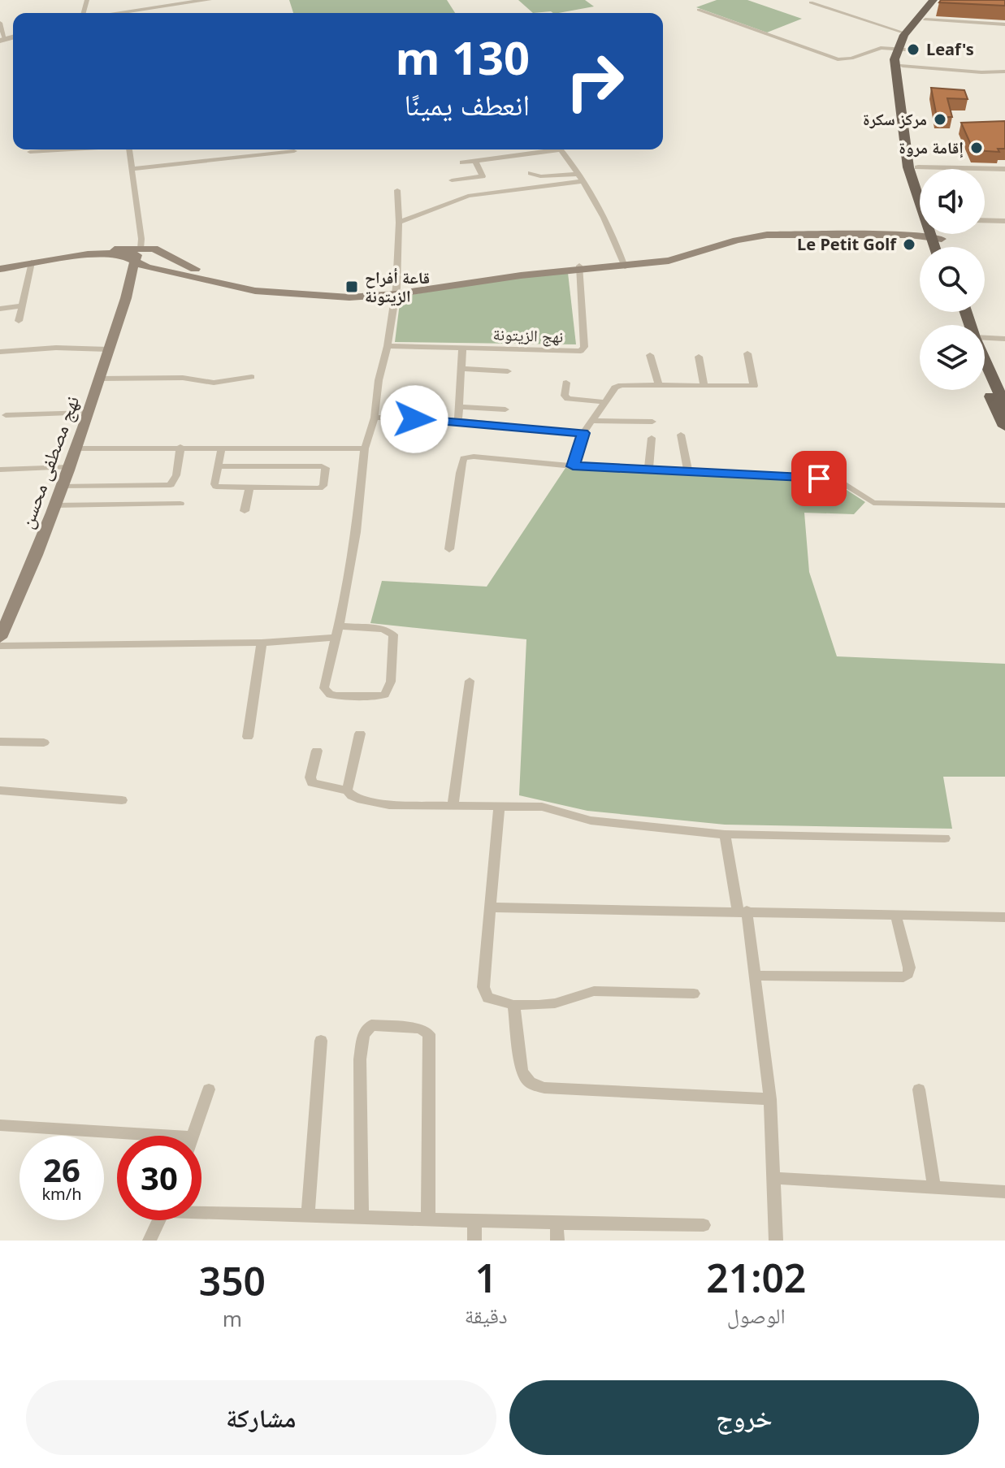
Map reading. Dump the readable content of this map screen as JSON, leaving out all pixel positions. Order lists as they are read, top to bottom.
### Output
{
  "streets": {
    "main road": ["نهج مصطفى محسن"],
    "street": ["نهج الزيتونة"]
  },
  "places": {
    "other": [
      "Leaf's",
      "مركز سكرة",
      "إقامة مروة",
      "Le Petit Golf"
    ],
    "transit": ["قاعة أفراح الزيتونة"]
  },
  "page": {
    "turn": ["130 m", "انعطف يمينًا"],
    "speed": "26 km/h",
    "limit": "30",
    "eta": [
      "21:02",
      "الوصول",
      "1",
      "دقيقة",
      "350",
      "m"
    ],
    "buttons": ["خروج", "مشاركة"]
  }
}
